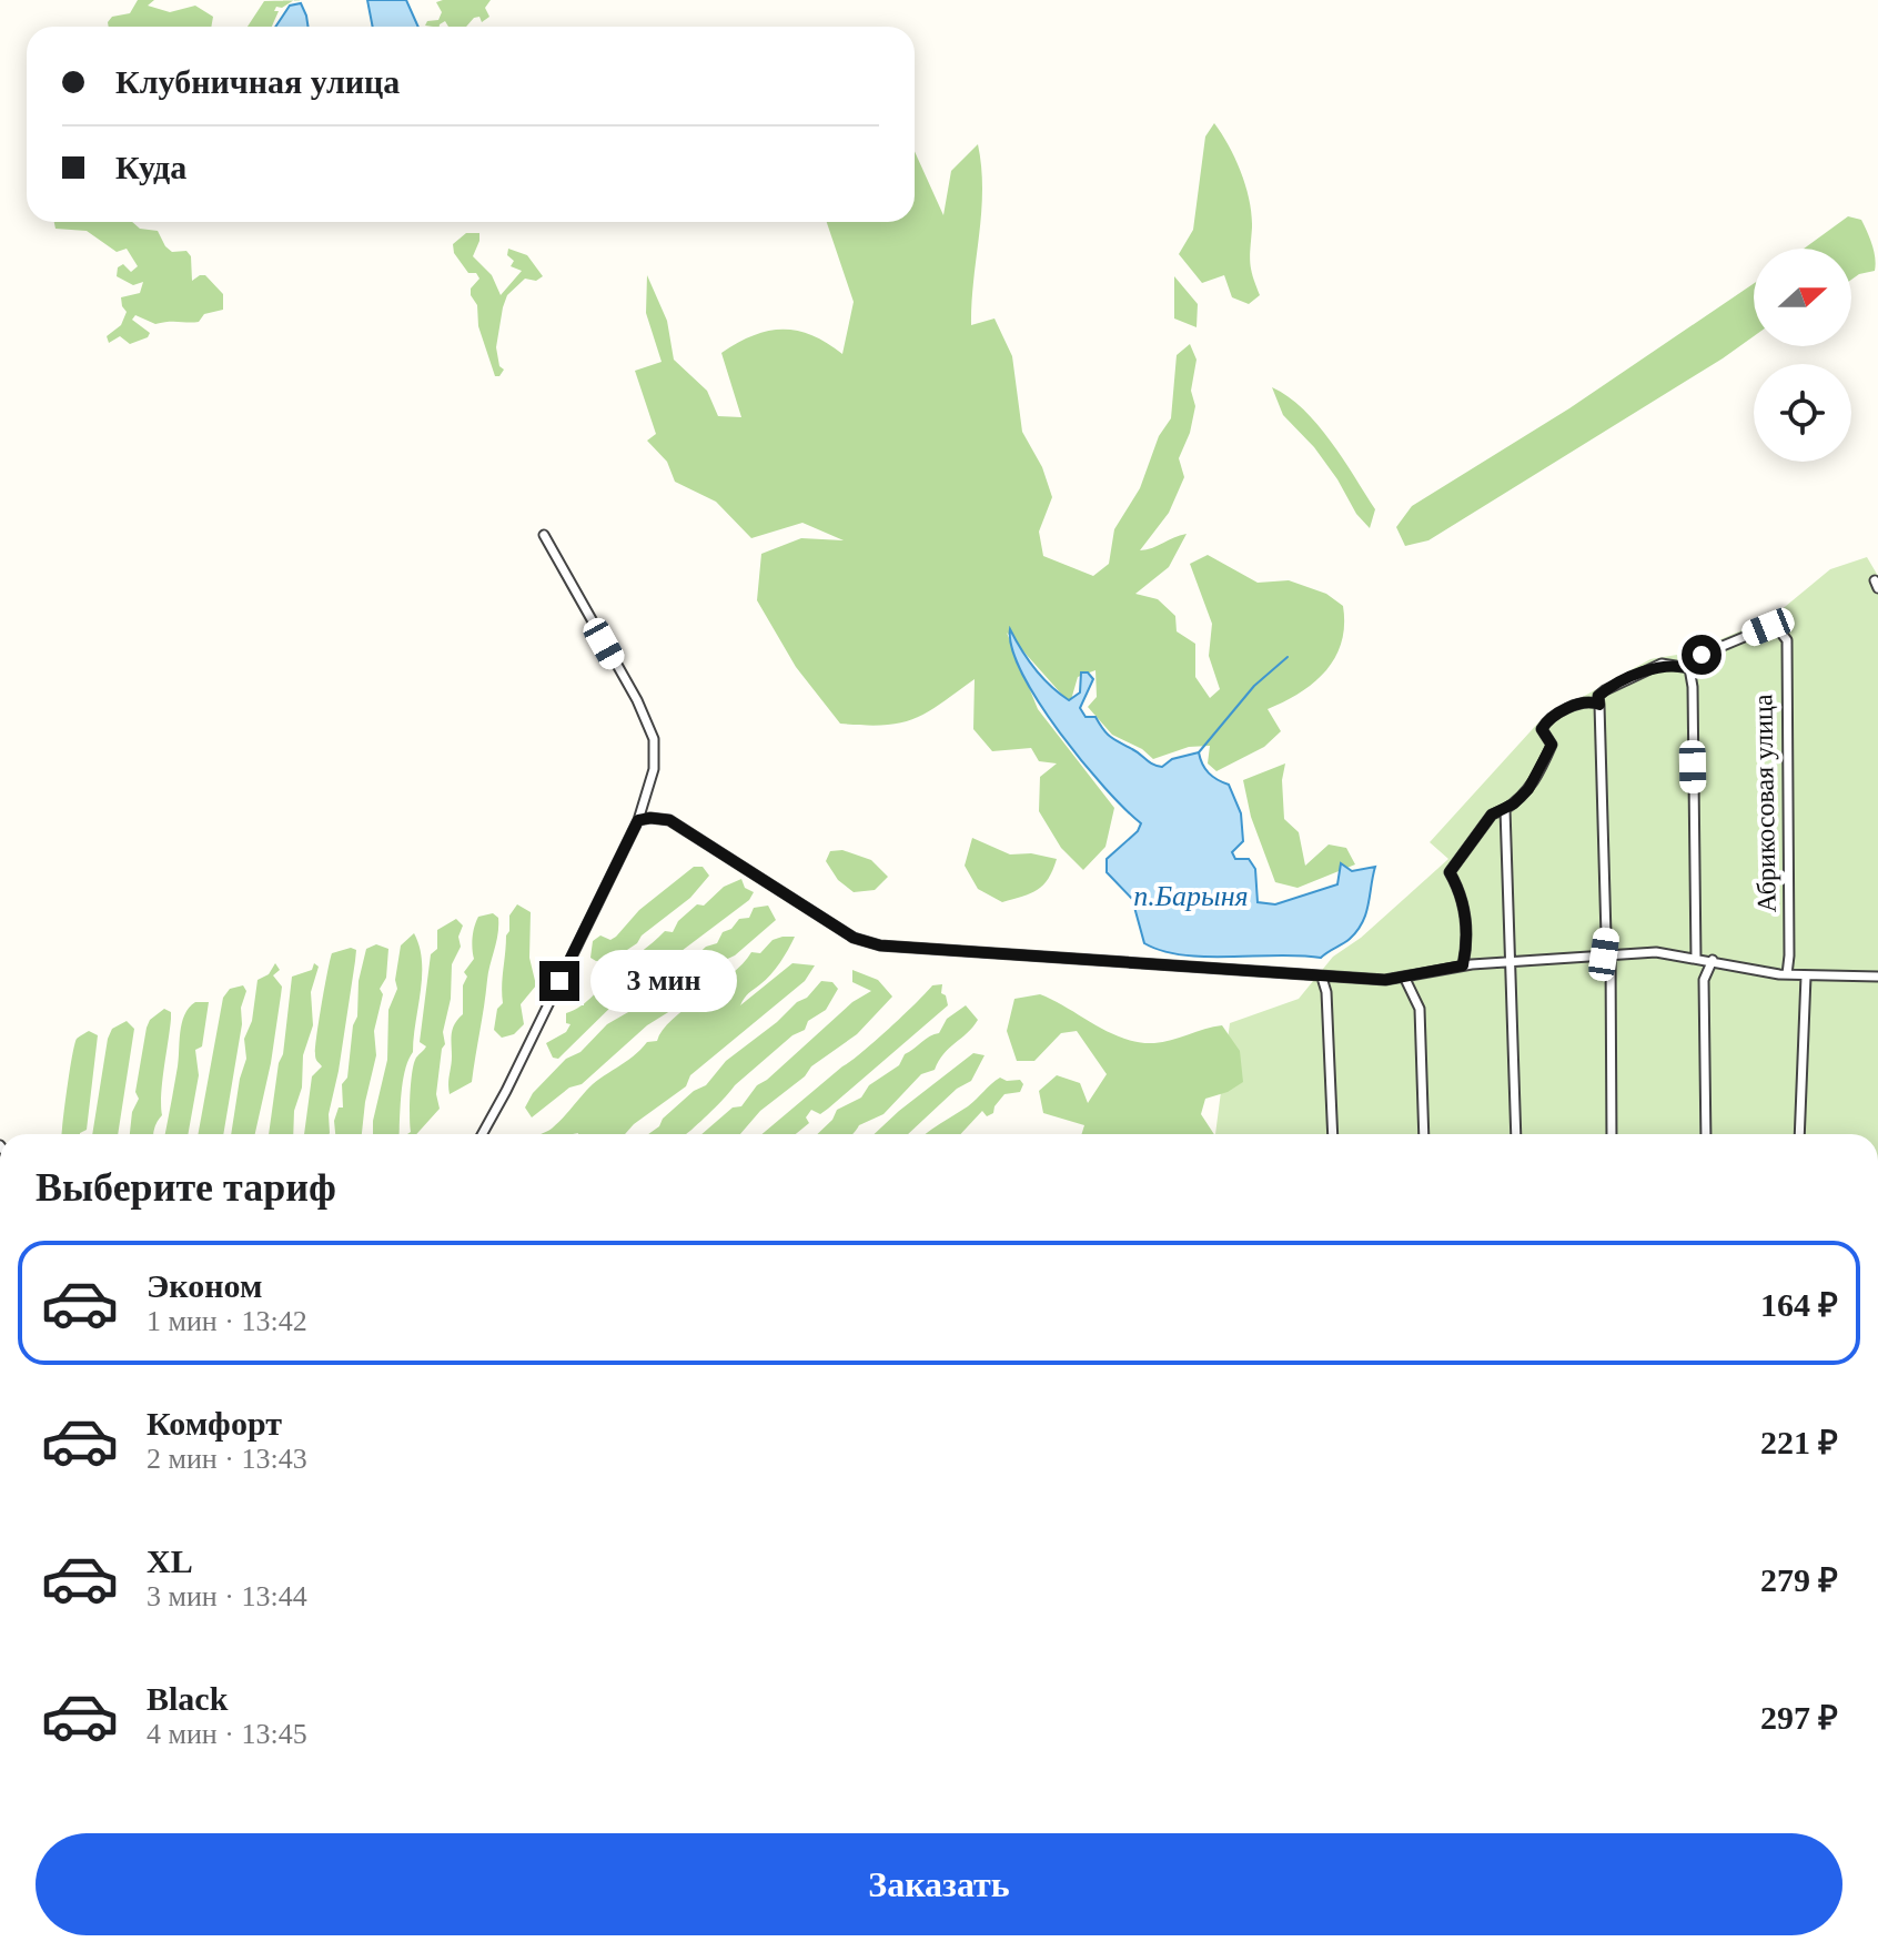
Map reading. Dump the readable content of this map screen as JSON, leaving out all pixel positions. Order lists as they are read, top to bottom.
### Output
{
  "streets": {
    "street": ["Абрикосовая улица"]
  },
  "water": ["п.Барыня"],
  "north": "right",
  "page": {
    "banner": ["Клубничная улица", "Куда"],
    "bubble": "3 мин",
    "heading": "Выберите тариф",
    "list": [
      {
        "name": "Эконом",
        "note": "1 мин · 13:42",
        "value": "164 ₽"
      },
      {
        "name": "Комфорт",
        "note": "2 мин · 13:43",
        "value": "221 ₽"
      },
      {
        "name": "XL",
        "note": "3 мин · 13:44",
        "value": "279 ₽"
      },
      {
        "name": "Black",
        "note": "4 мин · 13:45",
        "value": "297 ₽"
      }
    ],
    "buttons": "Заказать"
  }
}
